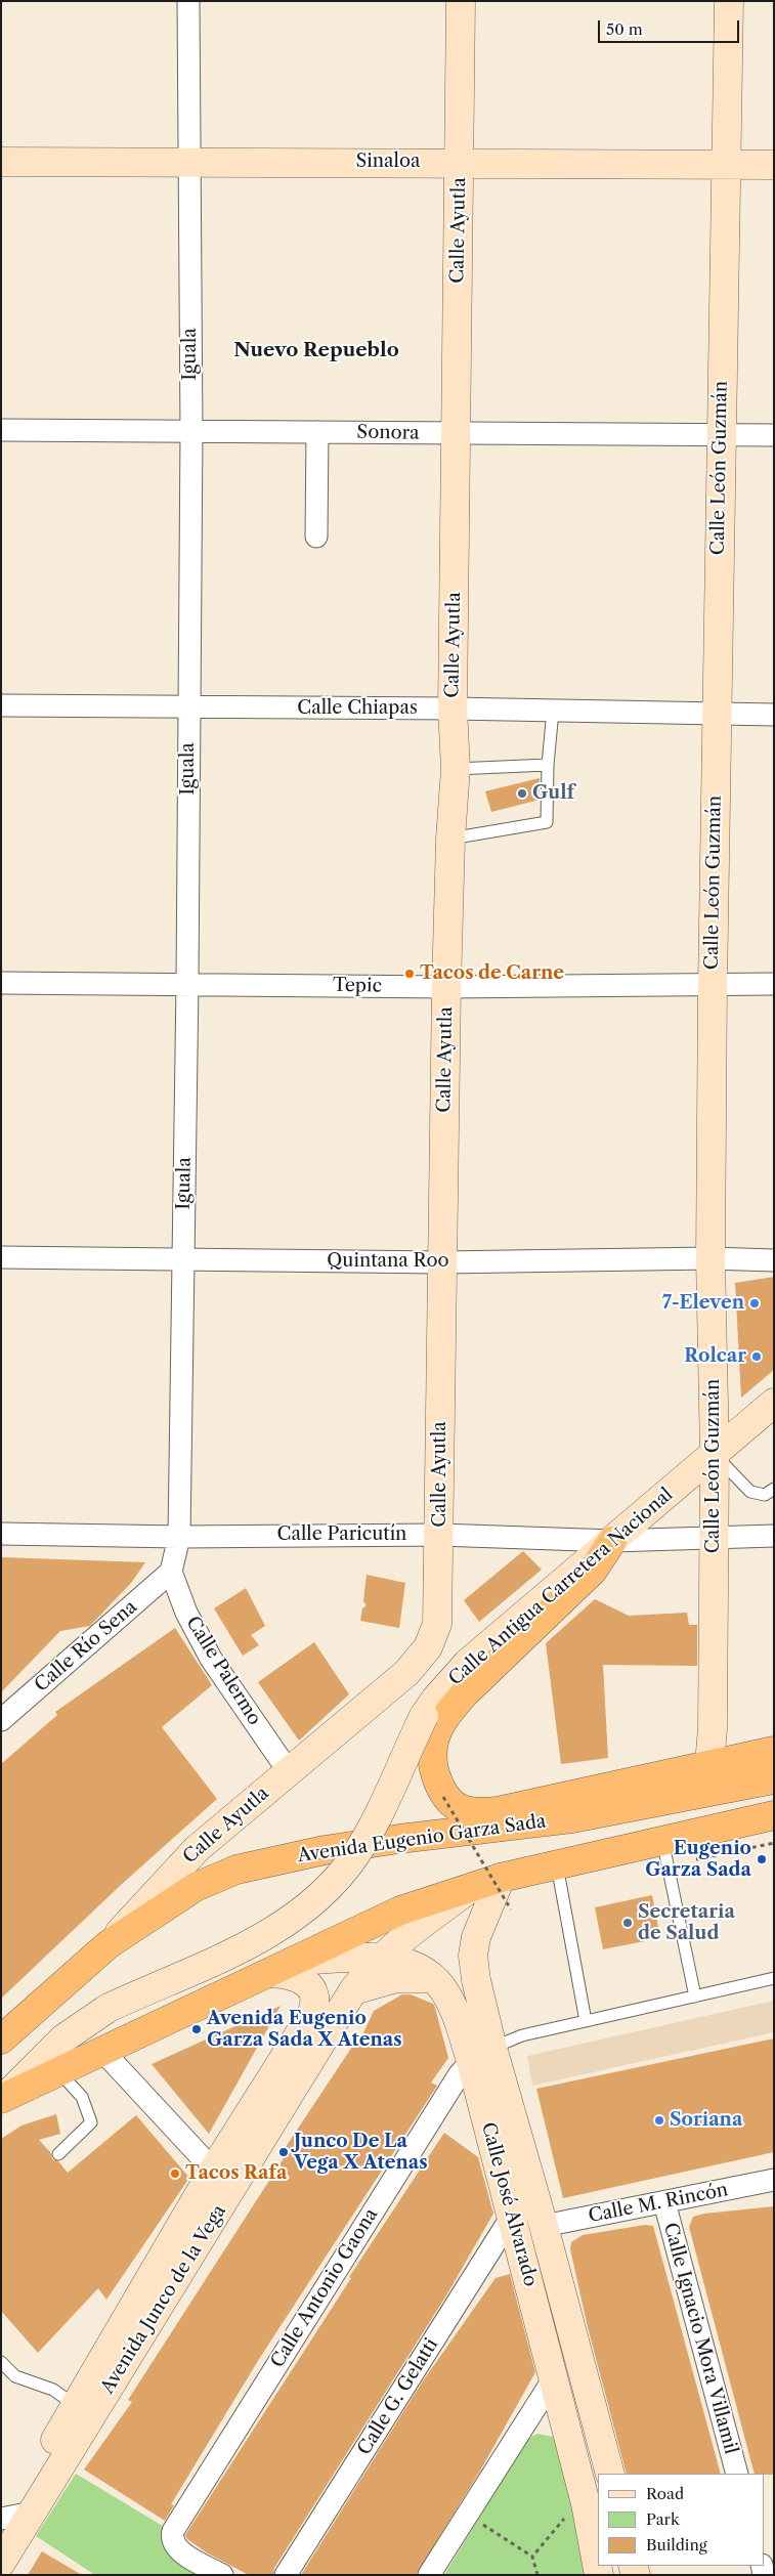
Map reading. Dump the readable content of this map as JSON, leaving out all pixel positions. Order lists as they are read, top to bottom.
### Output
{
  "streets": {
    "highway": ["Avenida Eugenio Garza Sada"],
    "street": [
      "Sinaloa",
      "Calle Ayutla",
      "Iguala",
      "Sonora",
      "Calle León Guzmán",
      "Calle Chiapas",
      "Tepic",
      "Quintana Roo",
      "Calle Paricutín",
      "Calle Antigua Carretera Nacional",
      "Calle Río Sena",
      "Calle Palermo",
      "Calle M. Rincón",
      "Calle José Alvarado",
      "Calle Antonio Gaona",
      "Avenida Junco de la Vega",
      "Calle Ignacio Mora Villamil",
      "Calle G. Gelatti"
    ]
  },
  "crossings": [
    ["Sinaloa", "Calle Ayutla"],
    ["Sinaloa", "Iguala"],
    ["Sinaloa", "Calle León Guzmán"],
    ["Calle Ayutla", "Sonora"],
    ["Calle Ayutla", "Calle Chiapas"],
    ["Calle Ayutla", "Tepic"],
    ["Calle Ayutla", "Quintana Roo"],
    ["Calle Ayutla", "Calle Paricutín"],
    ["Calle Ayutla", "Calle Palermo"],
    ["Calle Ayutla", "Avenida Eugenio Garza Sada"],
    ["Iguala", "Sonora"],
    ["Iguala", "Calle Chiapas"],
    ["Iguala", "Tepic"],
    ["Iguala", "Quintana Roo"],
    ["Iguala", "Calle Paricutín"],
    ["Sonora", "Calle León Guzmán"],
    ["Calle León Guzmán", "Calle Chiapas"],
    ["Calle León Guzmán", "Tepic"],
    ["Calle León Guzmán", "Quintana Roo"],
    ["Calle León Guzmán", "Calle Paricutín"],
    ["Calle León Guzmán", "Calle Antigua Carretera Nacional"],
    ["Calle Paricutín", "Calle Antigua Carretera Nacional"],
    ["Calle Río Sena", "Calle Palermo"],
    ["Calle M. Rincón", "Calle José Alvarado"],
    ["Calle M. Rincón", "Calle Ignacio Mora Villamil"],
    ["Calle José Alvarado", "Calle Antonio Gaona"],
    ["Calle José Alvarado", "Avenida Junco de la Vega"],
    ["Calle José Alvarado", "Calle G. Gelatti"]
  ],
  "districts": ["Nuevo Repueblo"],
  "places": [
    "Gulf",
    "Tacos de Carne",
    "7-Eleven",
    "Rolcar",
    "Eugenio Garza Sada",
    "Secretaria de Salud",
    "Avenida Eugenio Garza Sada X Atenas",
    "Soriana",
    "Junco De La Vega X Atenas",
    "Tacos Rafa"
  ],
  "legend": ["Road", "Park", "Building"],
  "scale_bar": "50 m"
}
